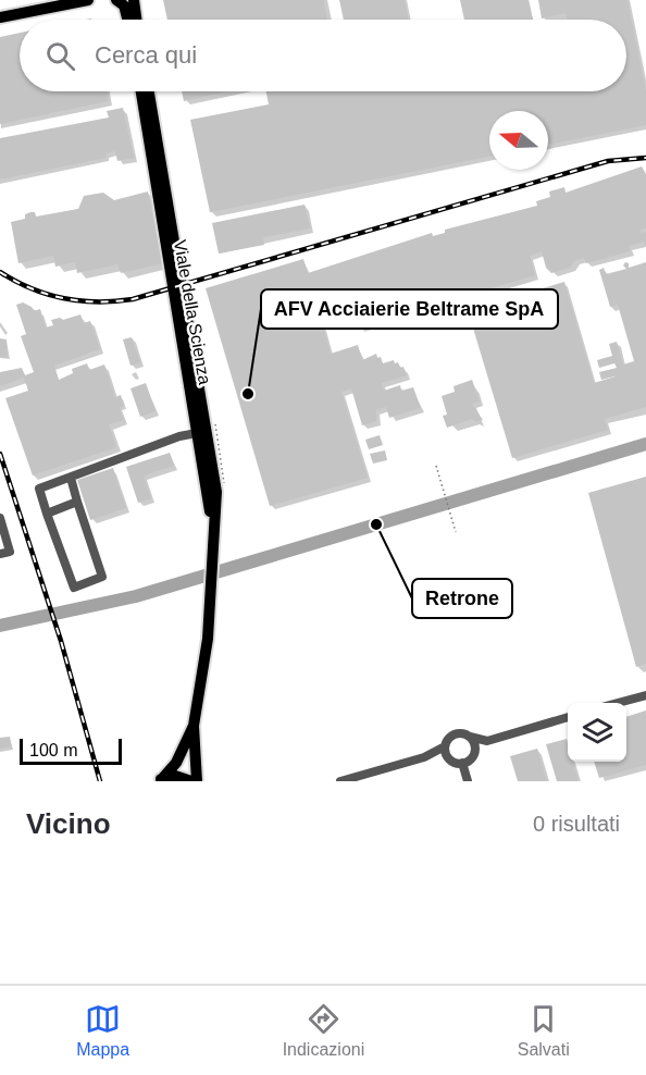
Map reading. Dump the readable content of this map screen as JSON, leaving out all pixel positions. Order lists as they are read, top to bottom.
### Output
{
  "streets": {
    "main road": ["Viale della Scienza"]
  },
  "places": ["AFV Acciaierie Beltrame SpA", "Retrone"],
  "scale_bar": "100 m",
  "north": "left",
  "page": {
    "search": "Cerca qui",
    "scale": "100 m",
    "heading": ["Vicino", "0 risultati"],
    "nav": ["Mappa", "Indicazioni", "Salvati"]
  }
}
